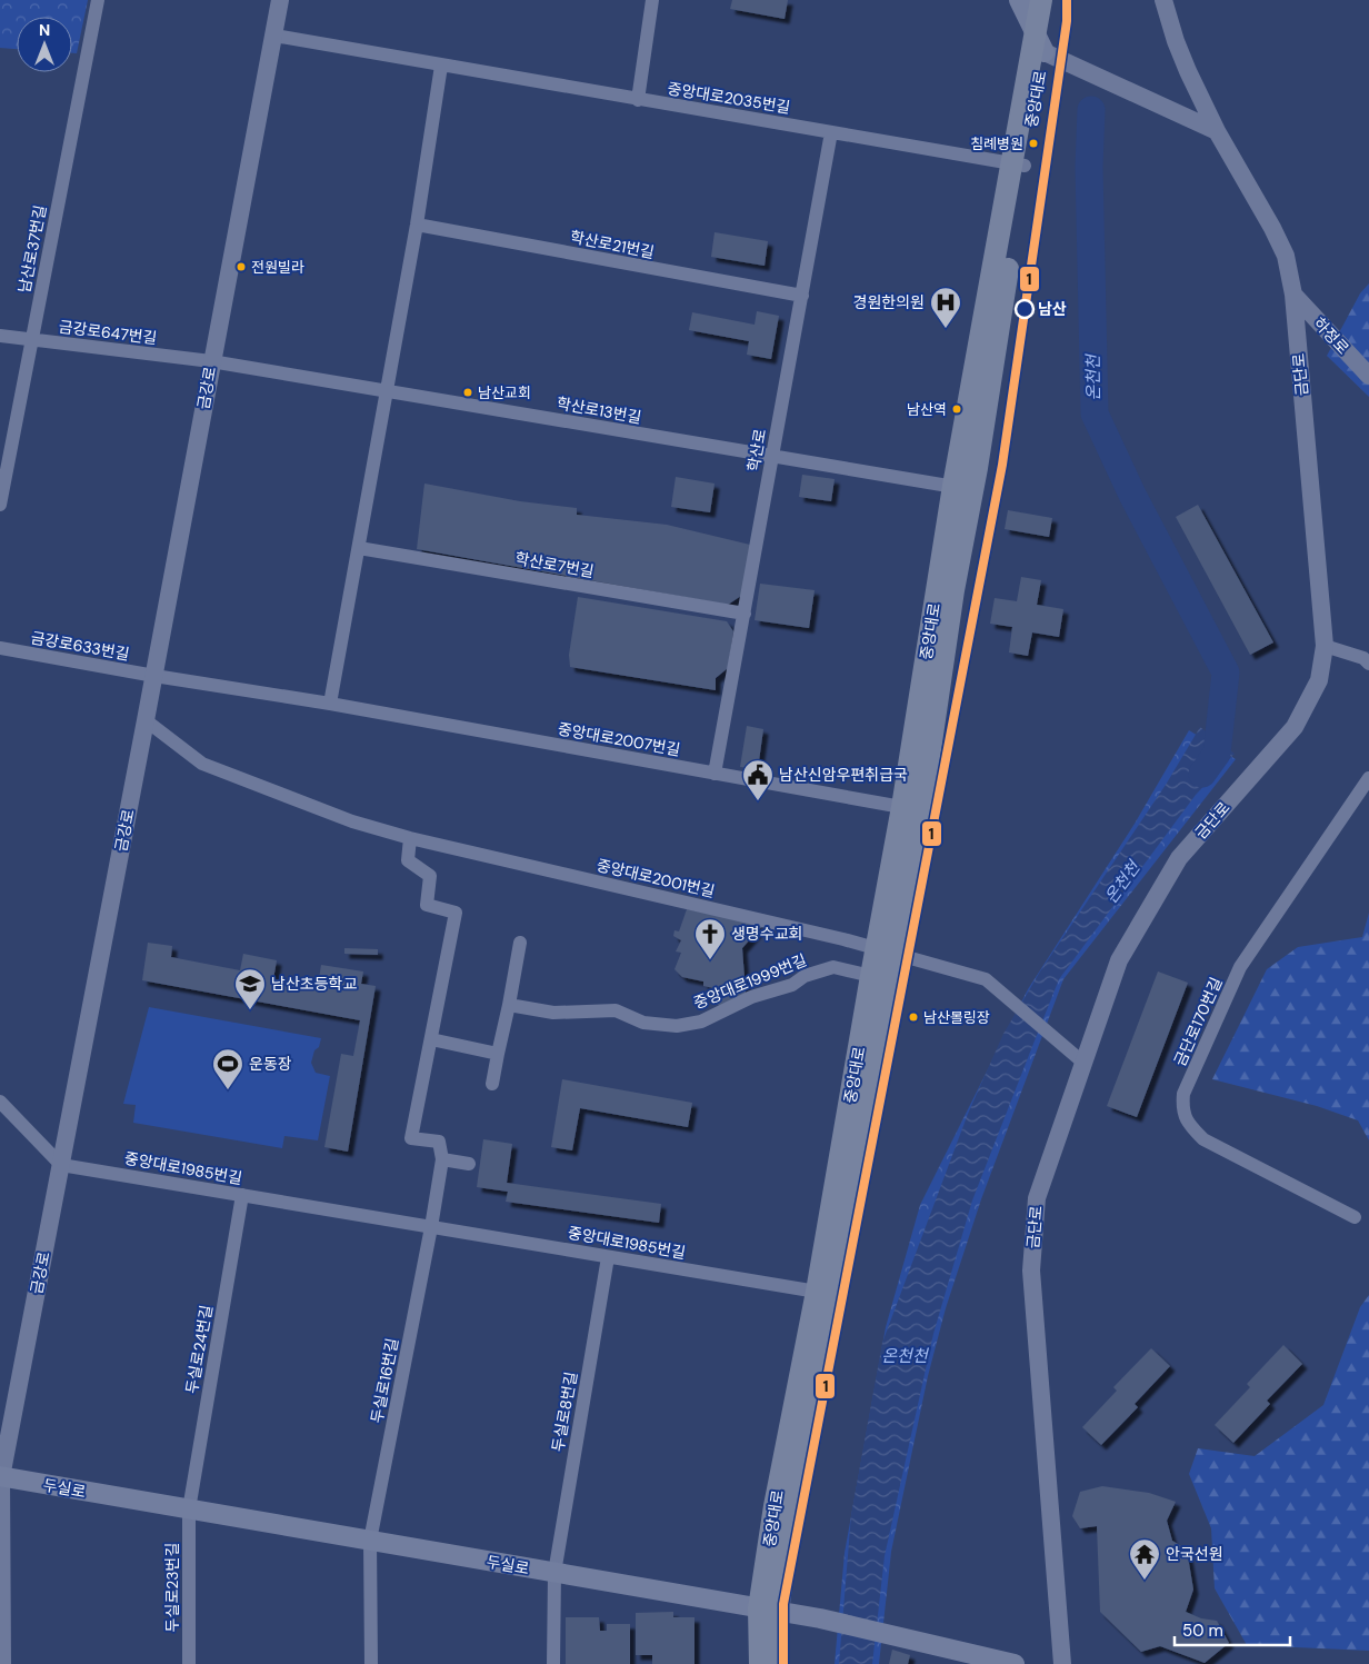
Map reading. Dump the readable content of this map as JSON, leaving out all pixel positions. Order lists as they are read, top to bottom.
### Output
{
  "streets": {
    "main road": ["중앙대로", "두실로"],
    "street": [
      "중앙대로2035번길",
      "학산로21번길",
      "남산로37번길",
      "금강로647번길",
      "하정로",
      "금단로",
      "금강로",
      "학산로13번길",
      "학산로",
      "학산로7번길",
      "금강로633번길",
      "중앙대로2007번길",
      "중앙대로2001번길",
      "중앙대로1999번길",
      "금단로170번길",
      "중앙대로1985번길",
      "두실로24번길",
      "두실로16번길",
      "두실로8번길",
      "두실로23번길"
    ]
  },
  "crossings": [
    ["중앙대로2035번길", "중앙대로"],
    ["중앙대로2035번길", "금강로"],
    ["중앙대로2035번길", "학산로"],
    ["중앙대로", "중앙대로2007번길"],
    ["중앙대로", "중앙대로2001번길"],
    ["중앙대로", "중앙대로1999번길"],
    ["중앙대로", "중앙대로1985번길"],
    ["중앙대로", "두실로"],
    ["학산로21번길", "학산로"],
    ["남산로37번길", "금강로647번길"],
    ["금강로647번길", "금강로"],
    ["금강로647번길", "학산로13번길"],
    ["하정로", "금단로"],
    ["금강로", "학산로13번길"],
    ["금강로", "금강로633번길"],
    ["금강로", "중앙대로2007번길"],
    ["금강로", "중앙대로2001번길"],
    ["금강로", "중앙대로1985번길"],
    ["금강로", "두실로"],
    ["학산로13번길", "학산로"],
    ["학산로", "학산로7번길"],
    ["학산로", "중앙대로2007번길"],
    ["금강로633번길", "중앙대로2007번길"],
    ["중앙대로1985번길", "두실로24번길"],
    ["중앙대로1985번길", "두실로16번길"],
    ["중앙대로1985번길", "두실로8번길"],
    ["두실로24번길", "두실로"],
    ["두실로24번길", "두실로23번길"],
    ["두실로16번길", "두실로"],
    ["두실로8번길", "두실로"],
    ["두실로", "두실로23번길"]
  ],
  "water": ["온천천"],
  "places": {
    "other": [
      "침례병원",
      "전원빌라",
      "남산",
      "남산교회",
      "남산역",
      "남산볼링장"
    ],
    "hospital": ["경원한의원"],
    "public building": ["남산신암우편취급국"],
    "church": ["생명수교회"],
    "school or university": ["남산초등학교"],
    "sports": ["운동장"],
    "temple": ["안국선원"]
  },
  "lines": ["transit line 1"],
  "scale_bar": "50 m",
  "north": "top"
}
